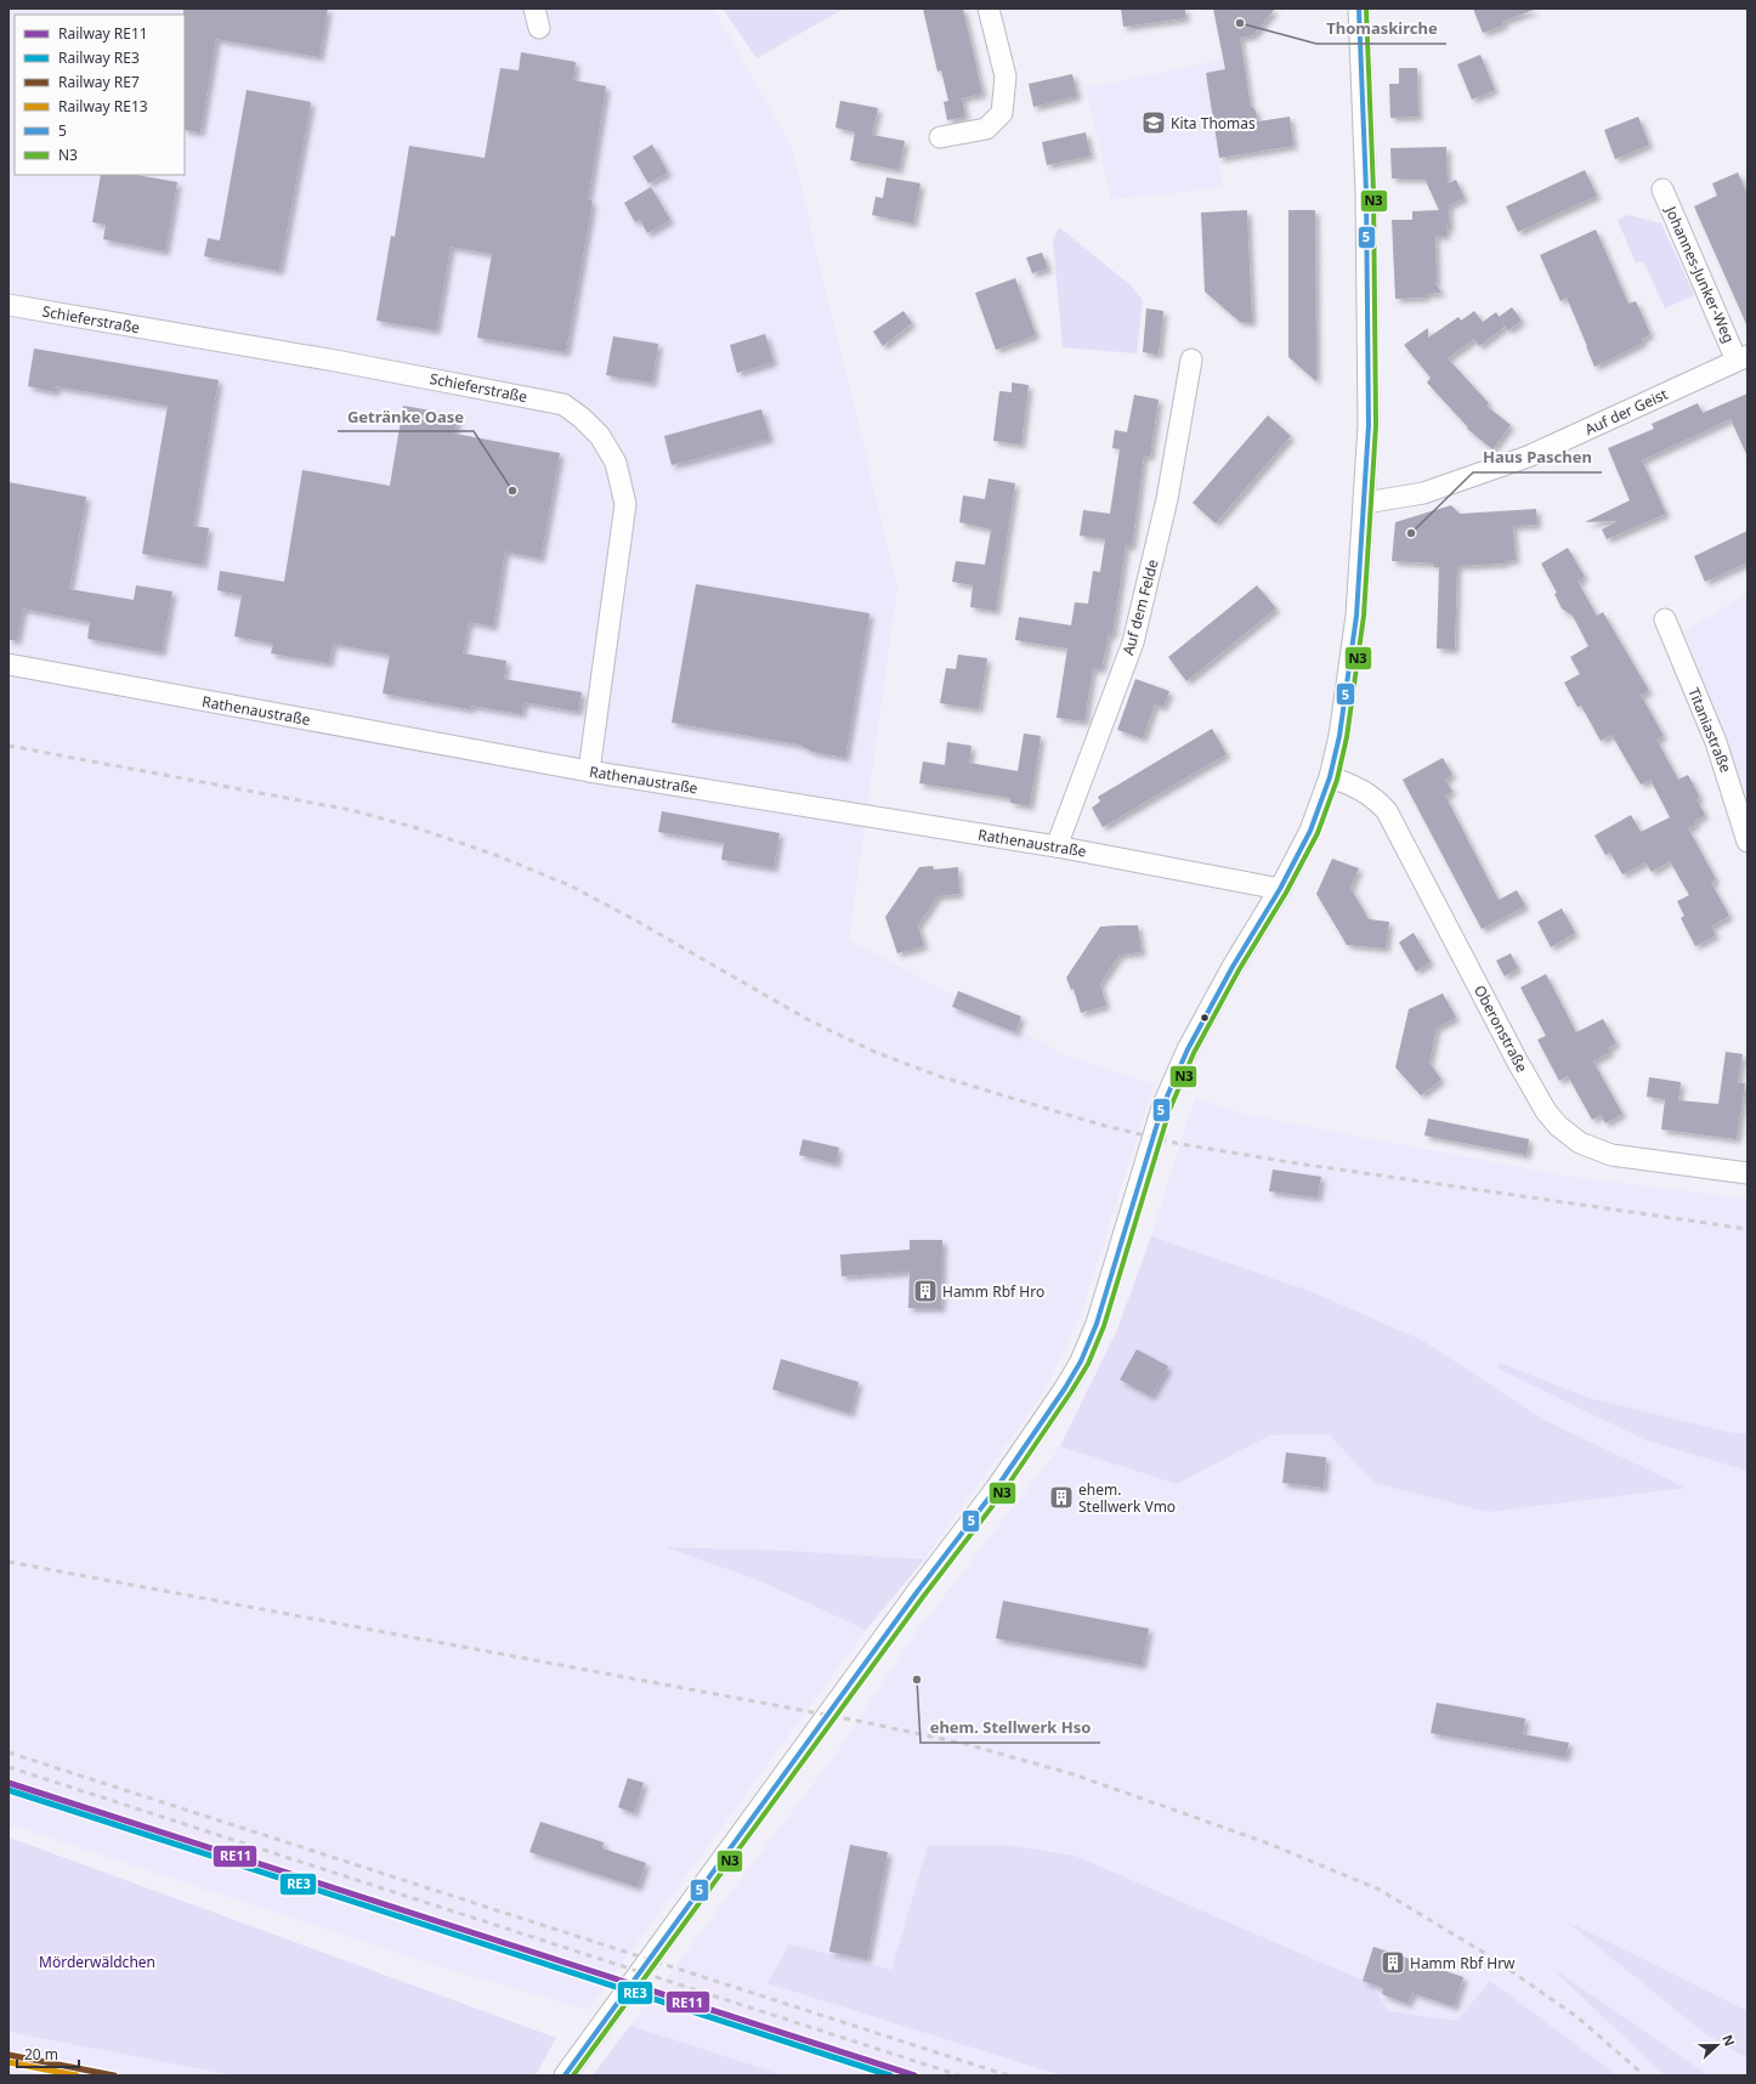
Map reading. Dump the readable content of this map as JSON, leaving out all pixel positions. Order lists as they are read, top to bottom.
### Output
{
  "streets": {
    "street": [
      "Johannes-Junker-Weg",
      "Schieferstraße",
      "Auf der Geist",
      "Auf dem Felde",
      "Rathenaustraße",
      "Titaniastraße",
      "Oberonstraße"
    ]
  },
  "crossings": [
    ["Johannes-Junker-Weg", "Auf der Geist"],
    ["Schieferstraße", "Rathenaustraße"],
    ["Auf dem Felde", "Rathenaustraße"]
  ],
  "parks": ["Mörderwäldchen"],
  "places": {
    "other": [
      "Thomaskirche",
      "Getränke Oase",
      "Haus Paschen",
      "ehem. Stellwerk Hso"
    ],
    "school or university": ["Kita Thomas"],
    "building": ["Hamm Rbf Hro", "ehem. Stellwerk Vmo", "Hamm Rbf Hrw"]
  },
  "lines": [
    "transit line 5",
    "transit line N3",
    "rail line RE11",
    "rail line RE3",
    "rail line RE7",
    "rail line RE13"
  ],
  "legend": [
    "Railway RE11",
    "Railway RE3",
    "Railway RE7",
    "Railway RE13",
    "5",
    "N3"
  ],
  "scale_bar": "20 m",
  "north": "right"
}
